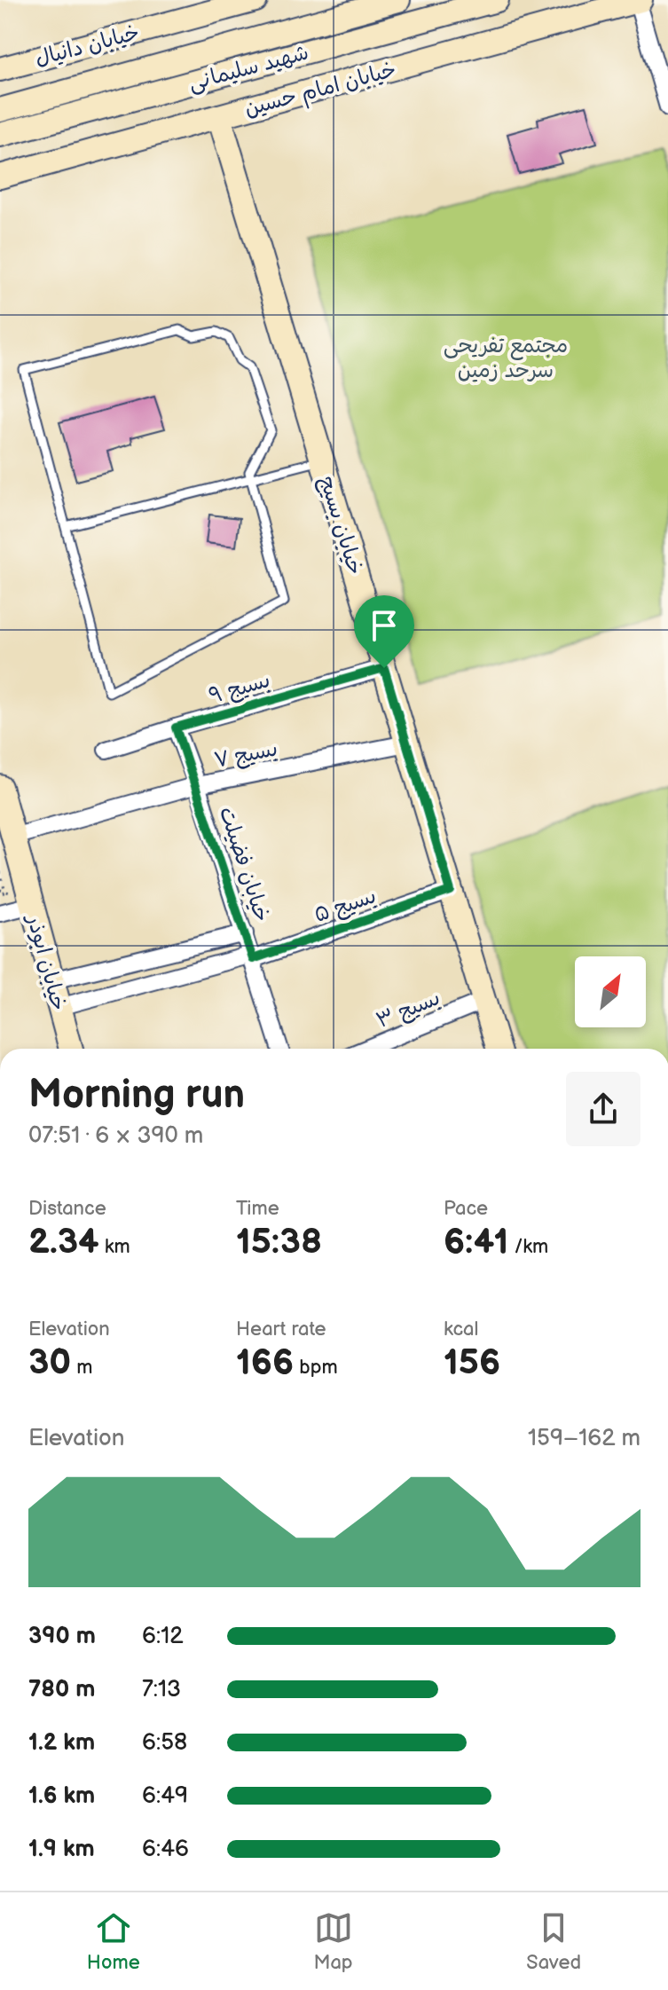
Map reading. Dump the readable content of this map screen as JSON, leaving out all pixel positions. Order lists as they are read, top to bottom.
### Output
{
  "streets": {
    "main road": [
      "خیابان دانیال",
      "شهید سلیمانی",
      "خیابان امام حسین",
      "خیابان بسیج",
      "خیابان ابوذر"
    ],
    "street": [
      "بسیج ۹",
      "بسیج ۷",
      "خیابان فضیلت",
      "بسیج ۵",
      "بسیج ۳"
    ]
  },
  "crossings": [
    ["خیابان امام حسین", "خیابان بسیج"],
    ["خیابان بسیج", "بسیج ۹"],
    ["خیابان بسیج", "بسیج ۷"],
    ["خیابان بسیج", "بسیج ۵"],
    ["خیابان بسیج", "بسیج ۳"],
    ["بسیج ۹", "خیابان فضیلت"],
    ["بسیج ۷", "خیابان فضیلت"],
    ["بسیج ۷", "خیابان ابوذر"],
    ["خیابان فضیلت", "بسیج ۵"],
    ["بسیج ۵", "خیابان ابوذر"]
  ],
  "parks": ["مجتمع تفریحی سرحد زمین"],
  "north": "top right",
  "page": {
    "heading": ["Morning run", "07:51 · 6 × 390 m"],
    "stats": [
      ["Distance", "2.34 km"],
      ["Time", "15:38"],
      ["Pace", "6:41 /km"],
      ["Elevation", "30 m"],
      ["Heart rate", "166 bpm"],
      ["kcal", "156"]
    ],
    "chart": ["Elevation", "159–162 m"],
    "list": [
      {
        "name": "390 m",
        "note": "6:12"
      },
      {
        "name": "780 m",
        "note": "7:13"
      },
      {
        "name": "1.2 km",
        "note": "6:58"
      },
      {
        "name": "1.6 km",
        "note": "6:49"
      },
      {
        "name": "1.9 km",
        "note": "6:46"
      }
    ],
    "tabs": ["Home", "Map", "Saved"]
  }
}
